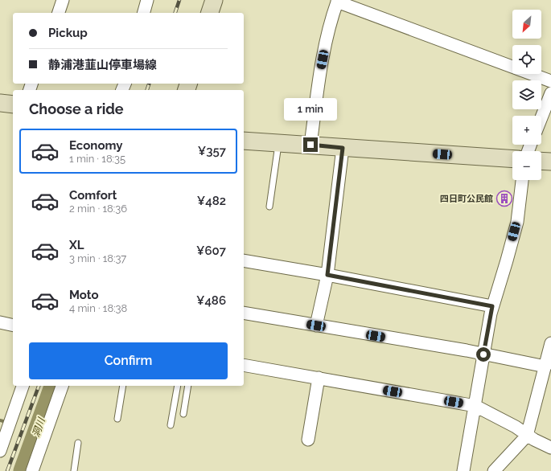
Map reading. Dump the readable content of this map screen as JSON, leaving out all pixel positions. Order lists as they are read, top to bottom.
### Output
{
  "water": ["洞川"],
  "places": {
    "building": ["四日町公民館"]
  },
  "north": "bottom left",
  "page": {
    "map_buttons": ["+", "−"],
    "banner": ["Pickup", "静浦港韮山停車場線"],
    "heading": "Choose a ride",
    "bubble": "1 min",
    "list": [
      {
        "name": "Economy",
        "note": "1 min · 18:35",
        "value": "¥357"
      },
      {
        "name": "Comfort",
        "note": "2 min · 18:36",
        "value": "¥482"
      },
      {
        "name": "XL",
        "note": "3 min · 18:37",
        "value": "¥607"
      },
      {
        "name": "Moto",
        "note": "4 min · 18:38",
        "value": "¥486"
      }
    ],
    "buttons": "Confirm"
  }
}
